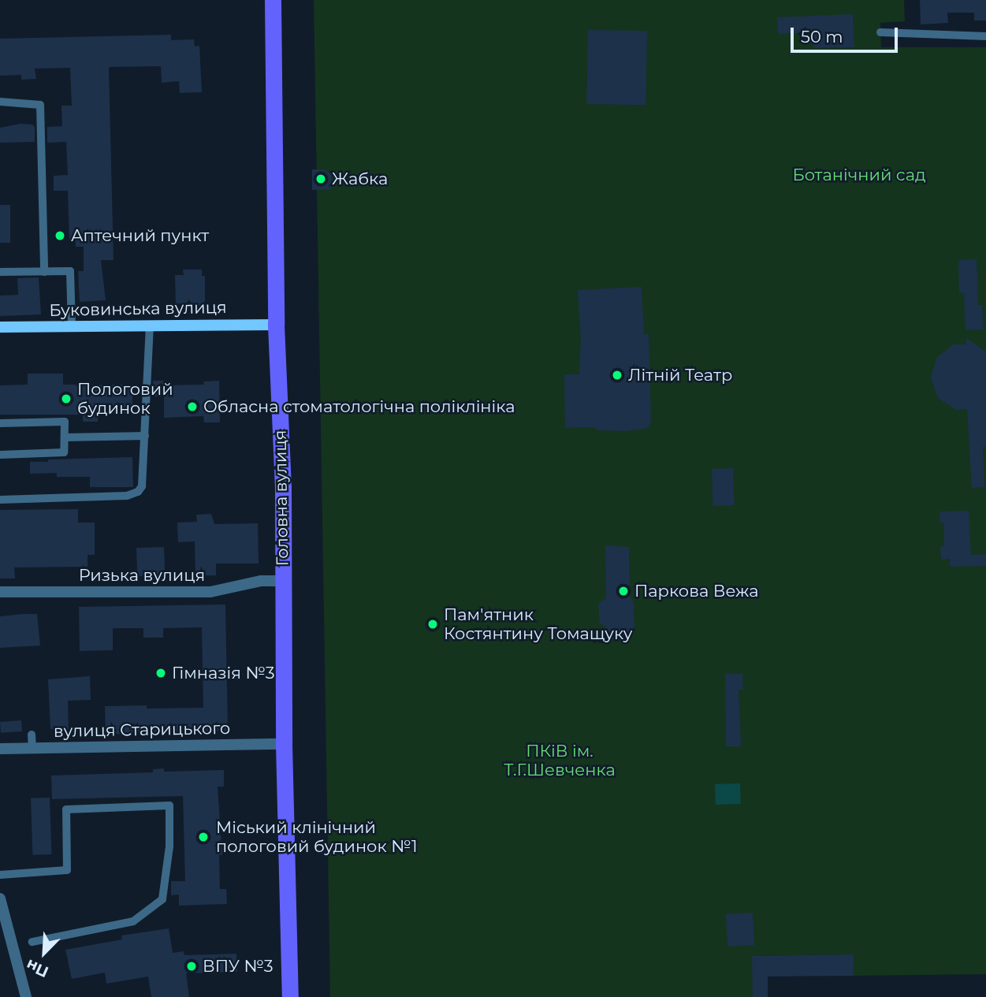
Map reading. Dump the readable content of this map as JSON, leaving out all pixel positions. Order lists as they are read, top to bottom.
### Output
{
  "streets": {
    "main road": ["Головна вулиця"],
    "street": ["Буковинська вулиця", "Ризька вулиця", "вулиця Старицького"]
  },
  "crossings": [
    ["Буковинська вулиця", "Головна вулиця"],
    ["Головна вулиця", "Ризька вулиця"],
    ["Головна вулиця", "вулиця Старицького"]
  ],
  "parks": ["Ботанічний сад", "ПКіВ ім. Т.Г.Шевченка"],
  "places": [
    "Жабка",
    "Аптечний пункт",
    "Літній Театр",
    "Пологовий будинок",
    "Обласна стоматологічна поліклініка",
    "Паркова Вежа",
    "Пам'ятник Костянтину Томащуку",
    "Гімназія №3",
    "Міський клінічний пологовий будинок №1",
    "ВПУ №3"
  ],
  "scale_bar": "50 m",
  "north": "bottom left"
}
